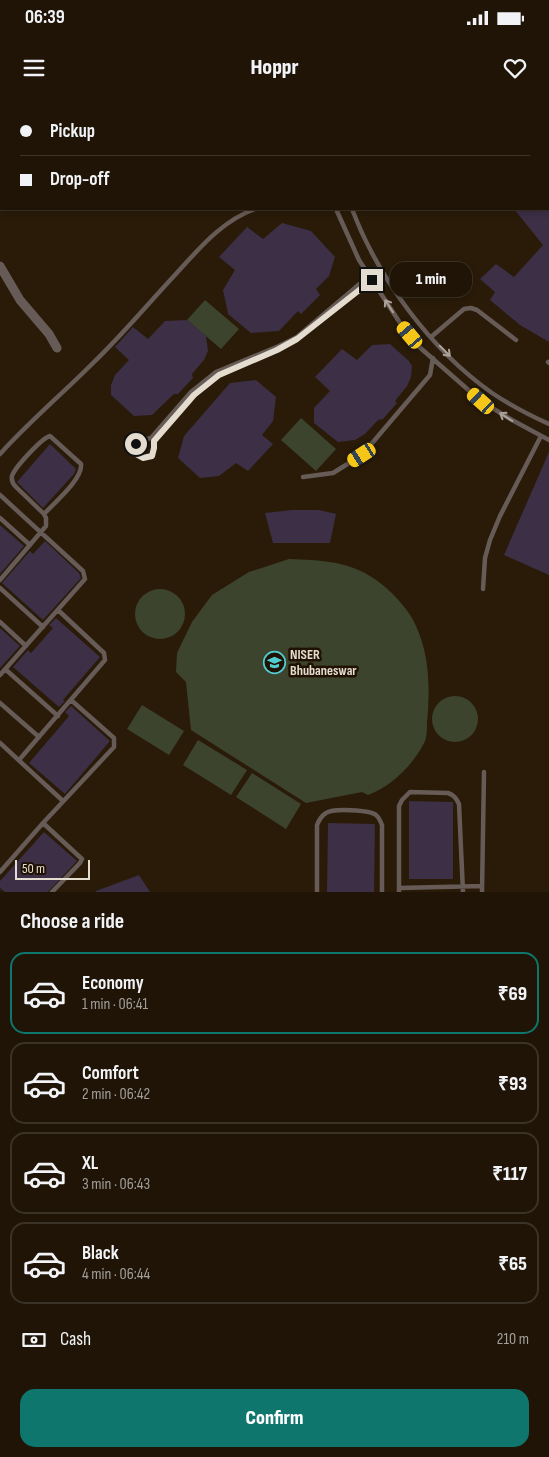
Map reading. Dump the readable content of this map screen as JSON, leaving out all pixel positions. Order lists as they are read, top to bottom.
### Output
{
  "places": {
    "school or university": ["NISER Bhubaneswar"]
  },
  "scale_bar": "50 m",
  "page": {
    "status": "06:39",
    "header": "Hoppr",
    "banner": ["Pickup", "Drop-off"],
    "bubble": "1 min",
    "scale": "50 m",
    "heading": "Choose a ride",
    "list": [
      {
        "name": "Economy",
        "note": "1 min · 06:41",
        "value": "₹69"
      },
      {
        "name": "Comfort",
        "note": "2 min · 06:42",
        "value": "₹93"
      },
      {
        "name": "XL",
        "note": "3 min · 06:43",
        "value": "₹117"
      },
      {
        "name": "Black",
        "note": "4 min · 06:44",
        "value": "₹65"
      }
    ],
    "pay": ["Cash", "210 m"],
    "buttons": "Confirm"
  }
}
